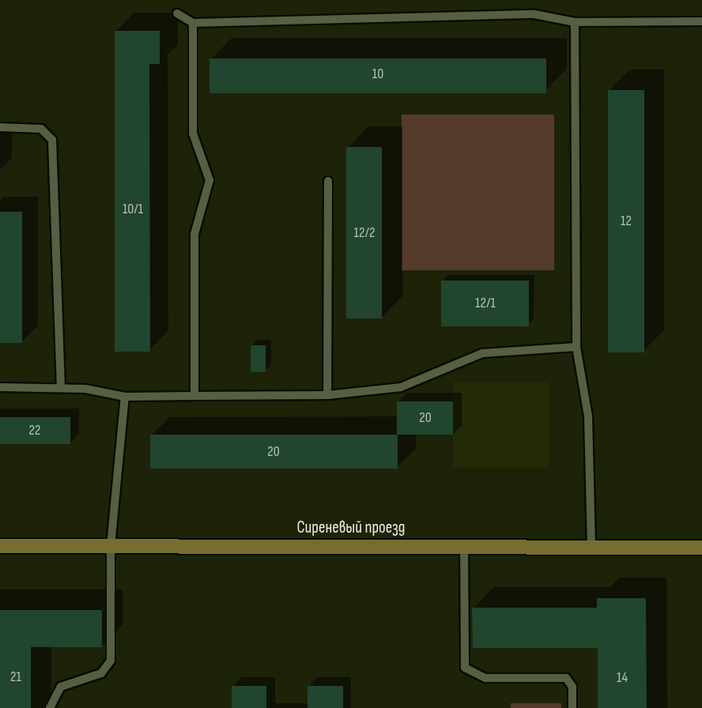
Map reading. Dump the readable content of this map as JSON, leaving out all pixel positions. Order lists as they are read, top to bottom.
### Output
{
  "streets": {
    "main road": ["Сиреневый проезд"]
  },
  "house_numbers": [
    "10",
    "10/1",
    "12",
    "12/2",
    "12/1",
    "20",
    "22",
    "20",
    "21",
    "14"
  ]
}
